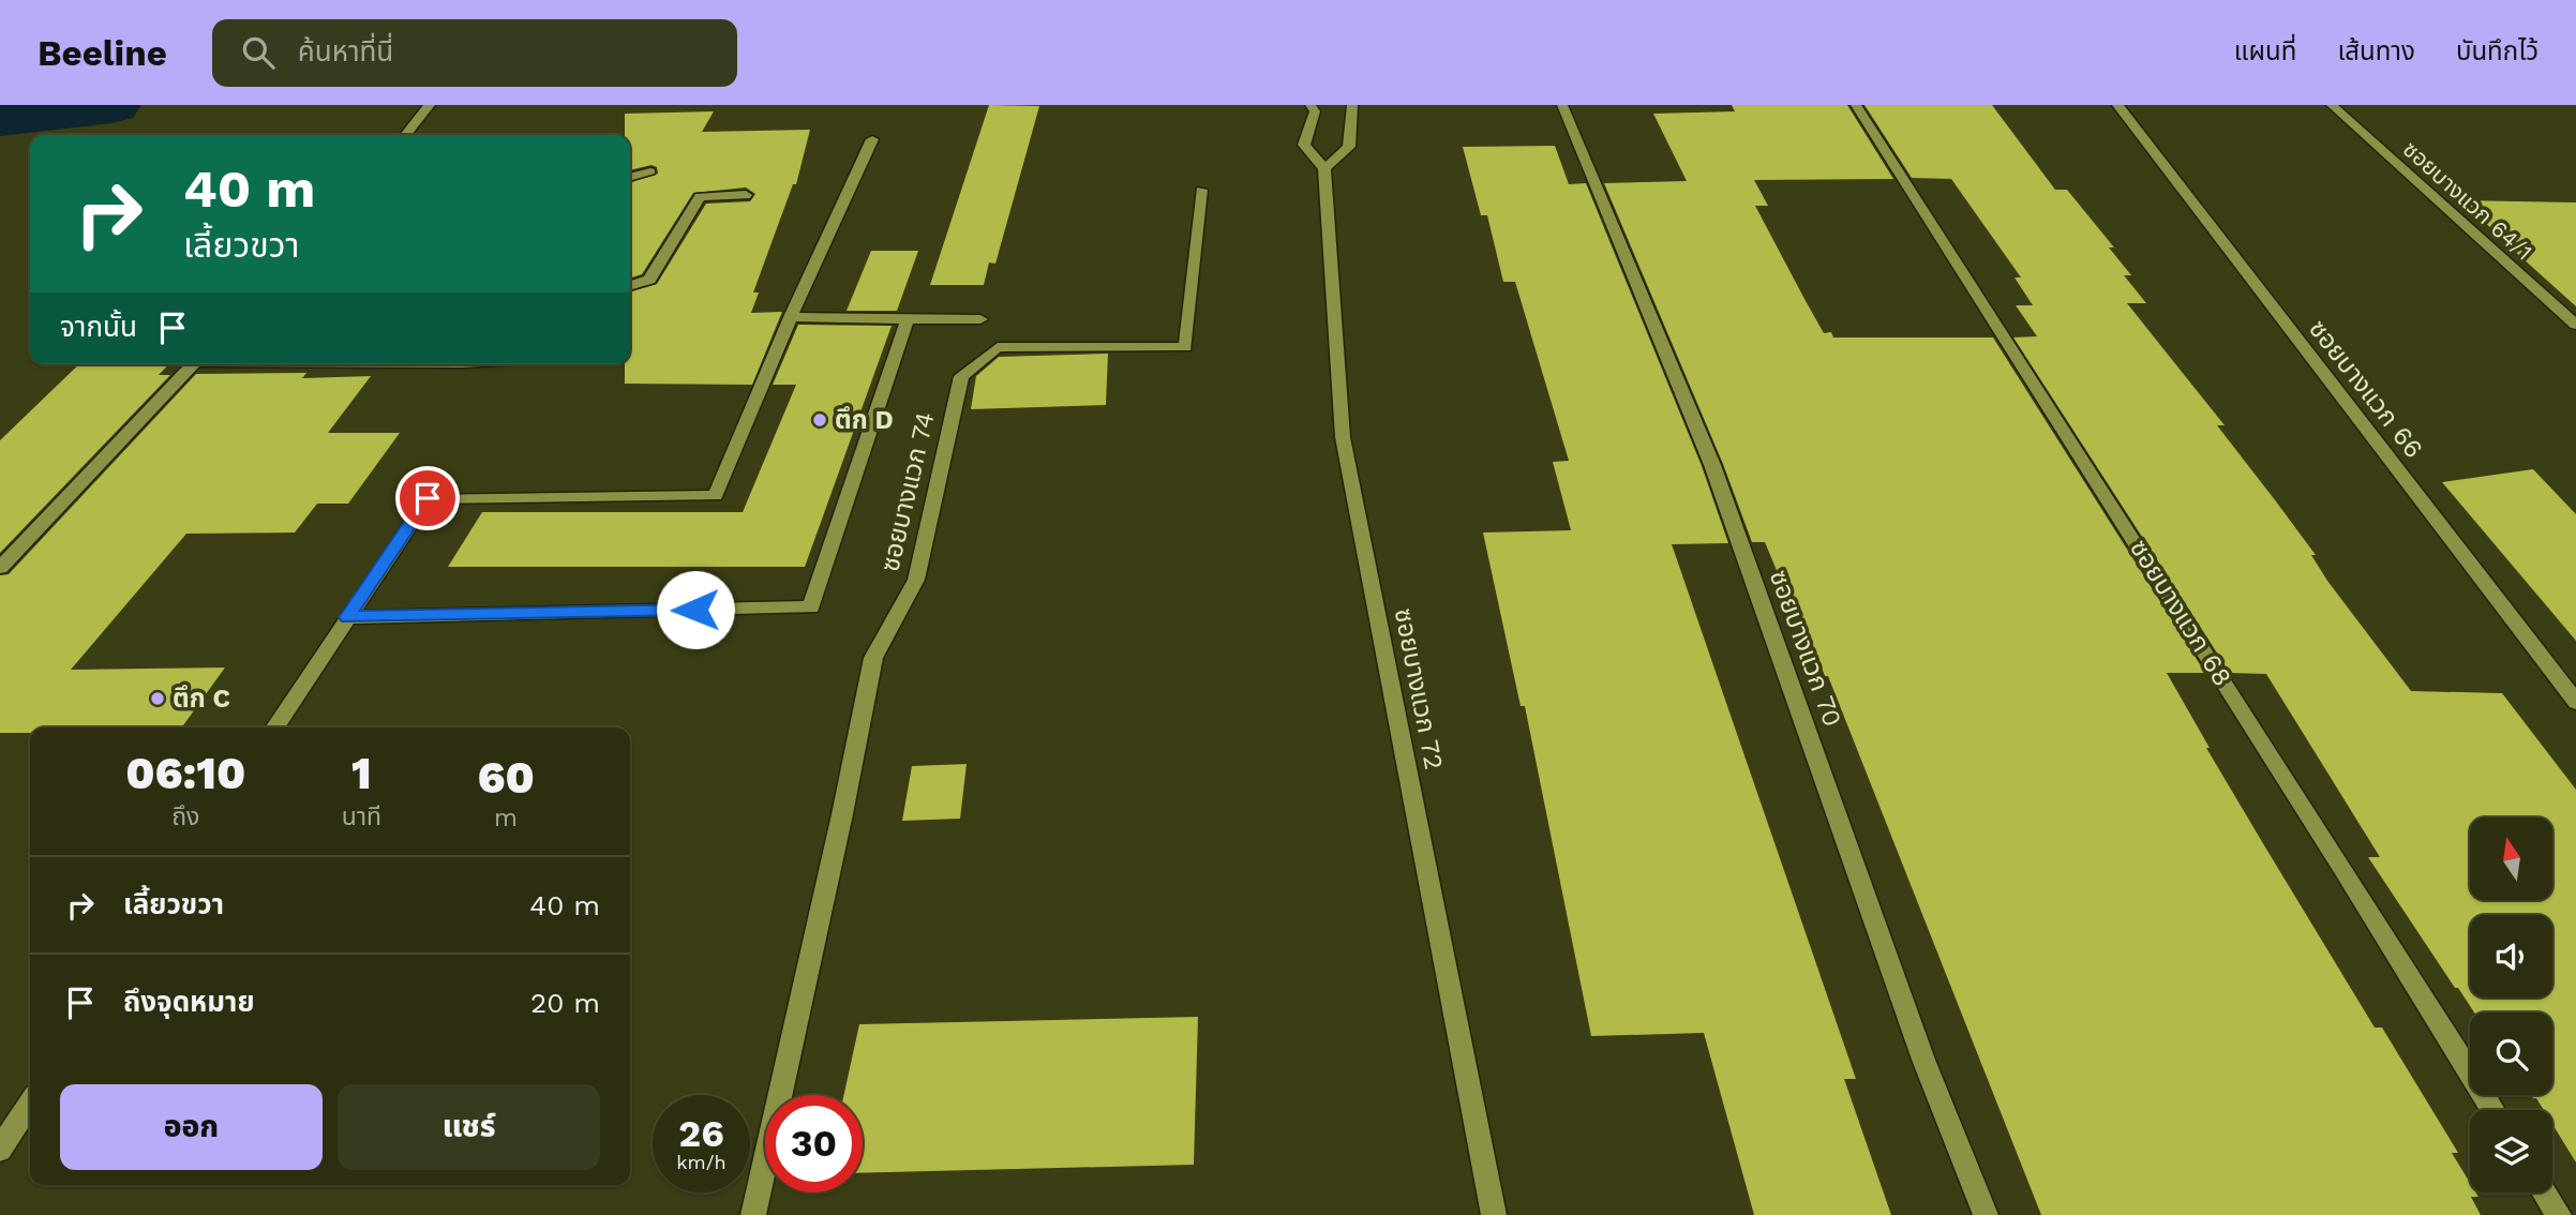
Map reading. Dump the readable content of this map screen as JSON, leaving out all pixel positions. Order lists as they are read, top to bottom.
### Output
{
  "streets": {
    "street": [
      "ซอยบางแวก 64/1",
      "ซอยบางแวก 66",
      "ซอยบางแวก 74",
      "ซอยบางแวก 68",
      "ซอยบางแวก 70",
      "ซอยบางแวก 72"
    ]
  },
  "places": ["ตึก D", "ตึก C"],
  "north": "top",
  "page": {
    "header": "Beeline",
    "search": "ค้นหาที่นี่",
    "nav": ["แผนที่", "เส้นทาง", "บันทึกไว้"],
    "turn": ["40 m", "เลี้ยวขวา"],
    "then": "จากนั้น",
    "eta": [
      "06:10",
      "ถึง",
      "1",
      "นาที",
      "60",
      "m"
    ],
    "list": [
      {
        "name": "เลี้ยวขวา",
        "value": "40 m"
      },
      {
        "name": "ถึงจุดหมาย",
        "value": "20 m"
      }
    ],
    "buttons": ["ออก", "แชร์"],
    "speed": "26 km/h",
    "limit": "30"
  }
}
